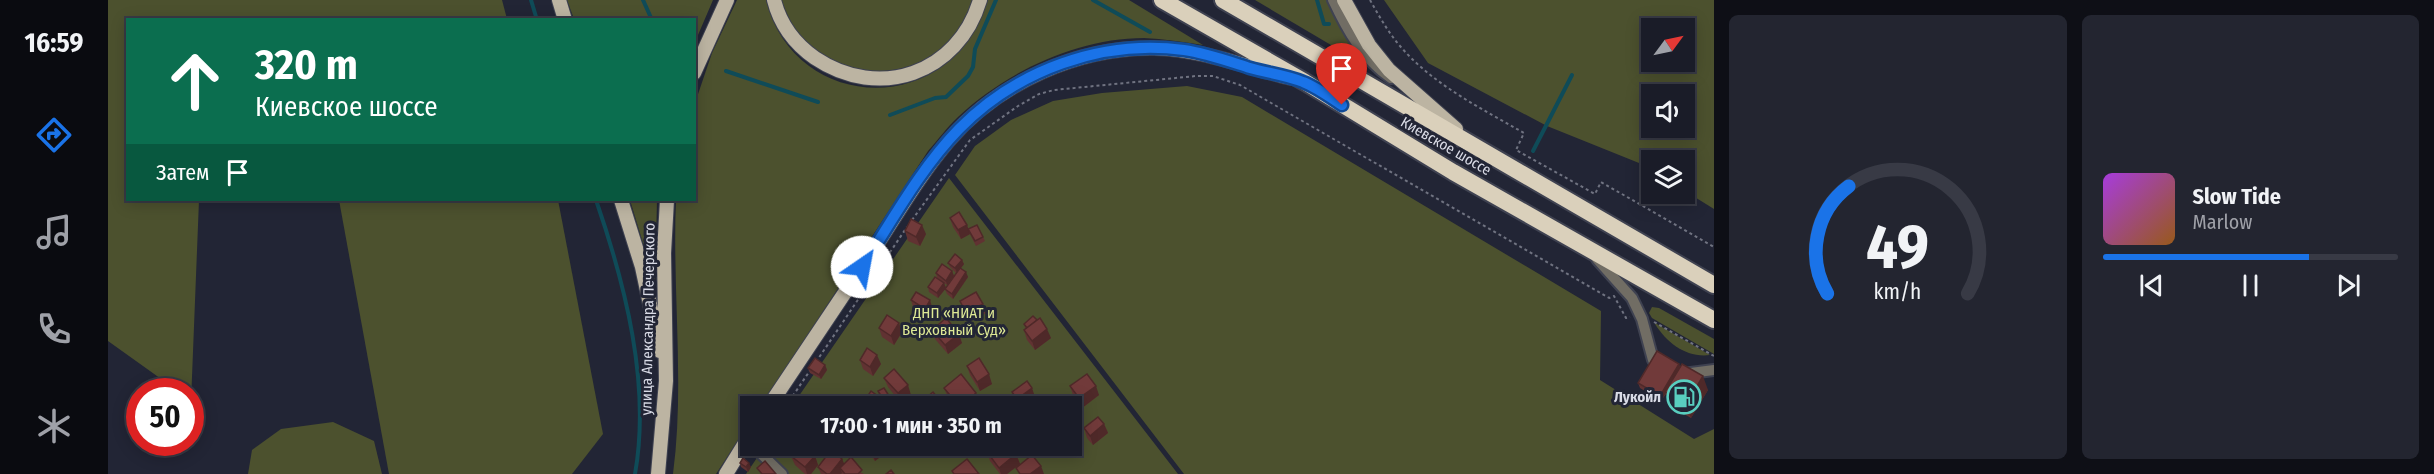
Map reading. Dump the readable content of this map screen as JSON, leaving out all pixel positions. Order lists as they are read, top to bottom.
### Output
{
  "streets": {
    "highway": ["Киевское шоссе"],
    "main road": ["улица Александра Печерского"]
  },
  "parks": ["ДНП «НИАТ и Верховный Суд»"],
  "places": {
    "fuel station": ["Лукойл"]
  },
  "north": "top right",
  "page": {
    "tabs": "16:59",
    "turn": ["320 m", "Киевское шоссе"],
    "then": "Затем",
    "song": ["Slow Tide", "Marlow"],
    "limit": "50",
    "trip": "17:00 · 1 мин · 350 m",
    "gauge": ["49", "km/h"]
  }
}
